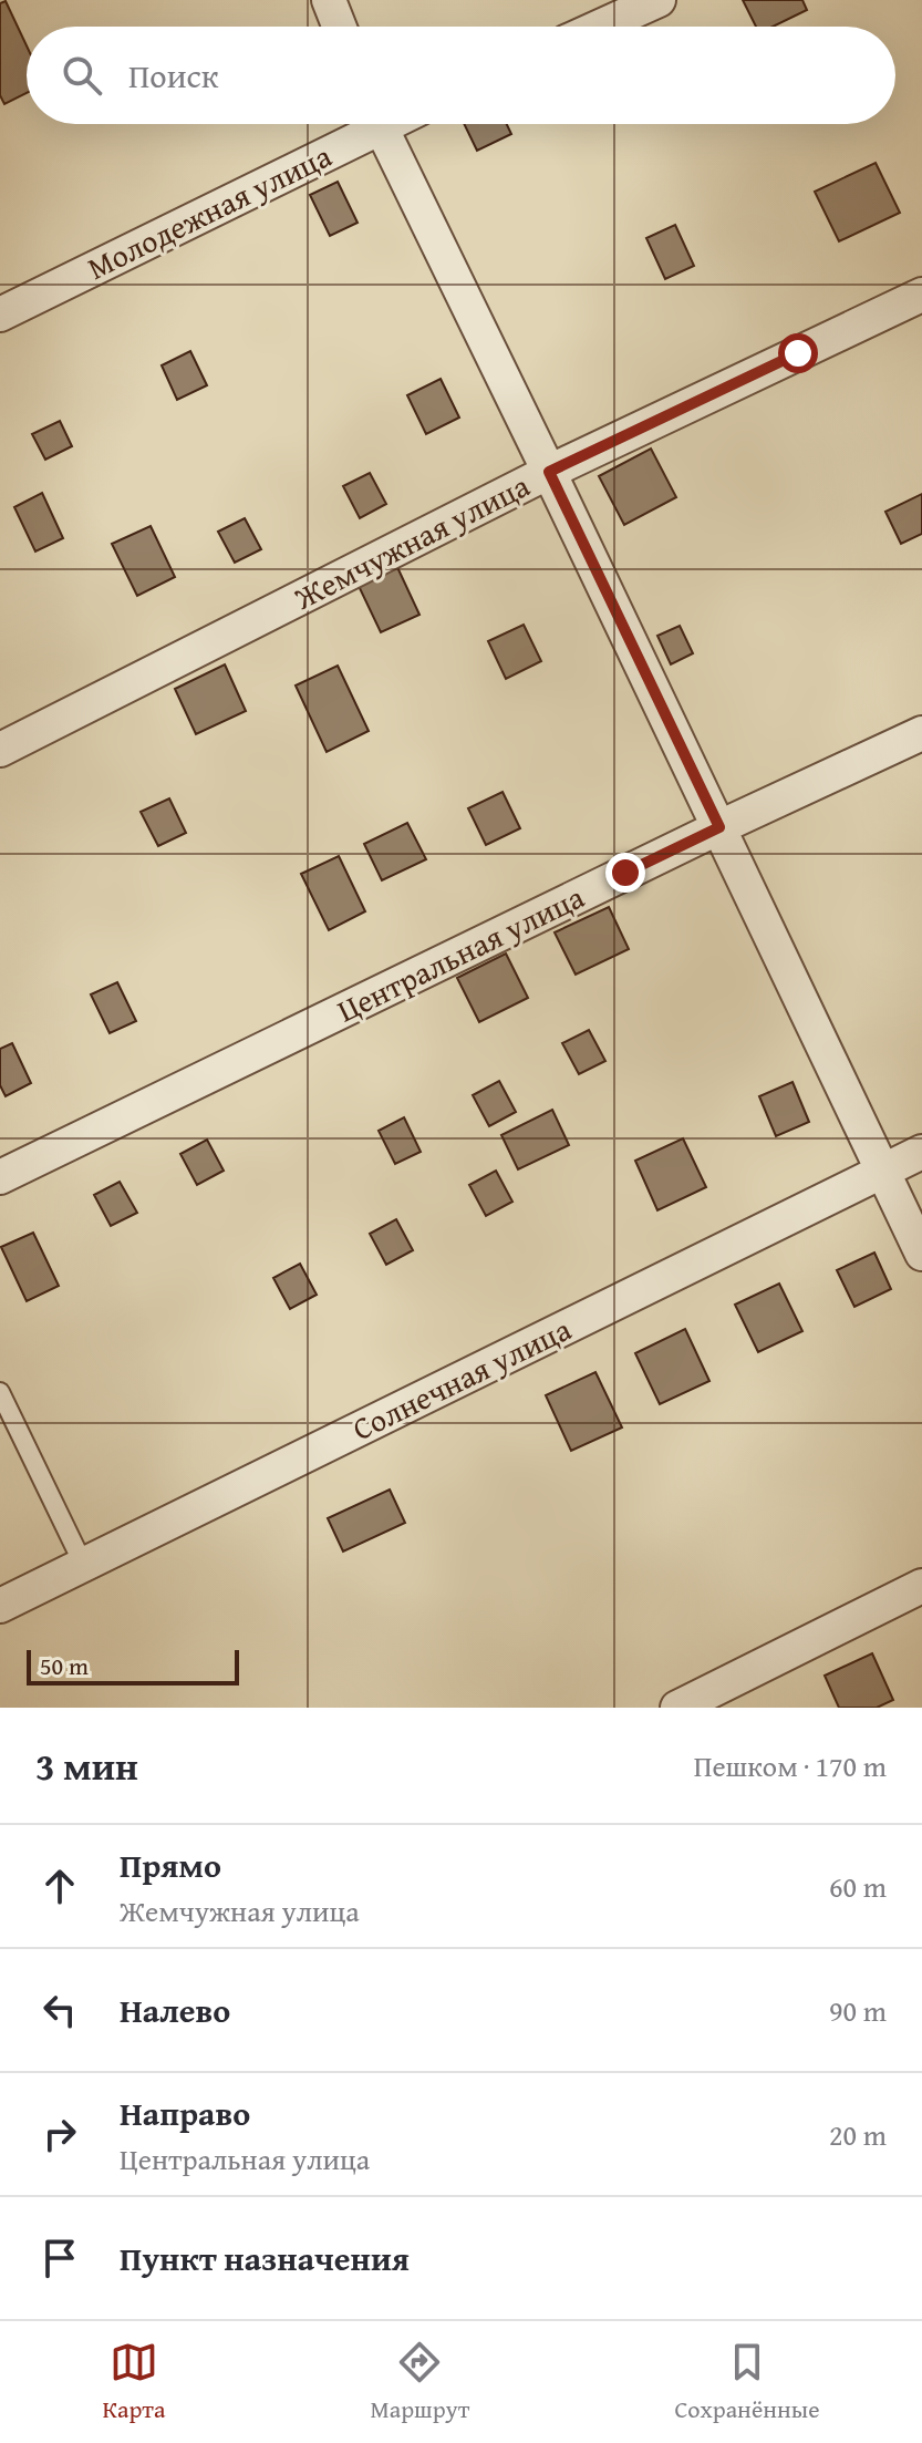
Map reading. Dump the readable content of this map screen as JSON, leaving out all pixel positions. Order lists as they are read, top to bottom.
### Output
{
  "streets": {
    "street": [
      "Молодежная улица",
      "Жемчужная улица",
      "Центральная улица",
      "Солнечная улица"
    ]
  },
  "scale_bar": "50 m",
  "page": {
    "search": "Поиск",
    "scale": "50 m",
    "heading": ["3 мин", "Пешком · 170 m"],
    "list": [
      ["Прямо", "Жемчужная улица", "60 m"],
      ["Налево", "90 m"],
      ["Направо", "Центральная улица", "20 m"],
      "Пункт назначения"
    ],
    "nav": ["Карта", "Маршрут", "Сохранённые"]
  }
}
